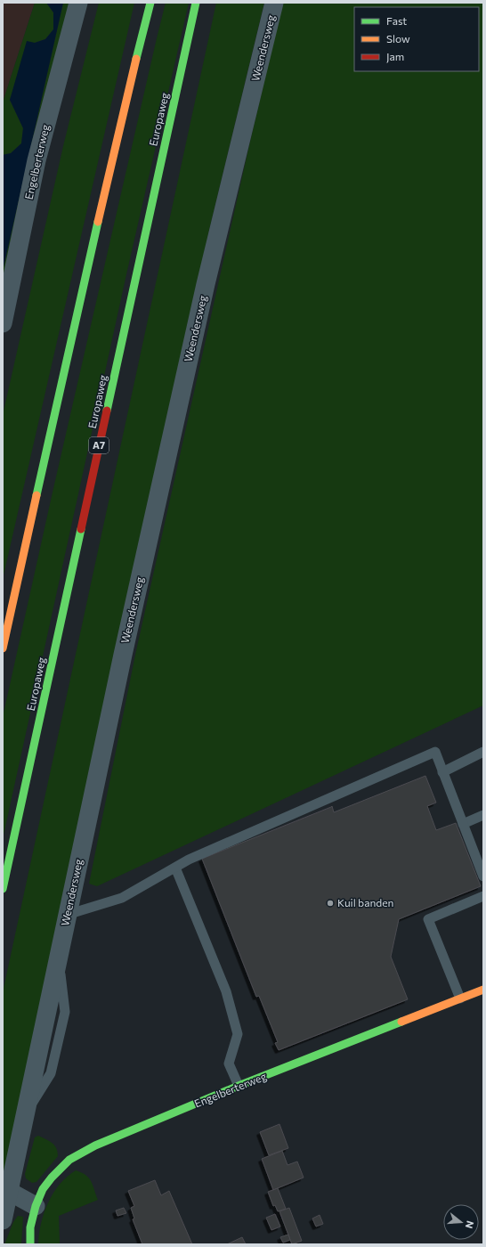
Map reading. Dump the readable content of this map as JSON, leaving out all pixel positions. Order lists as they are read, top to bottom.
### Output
{
  "streets": {
    "main road": ["Europaweg", "Engelberterweg", "A7"],
    "street": ["Weendersweg"]
  },
  "places": ["Kuil banden"],
  "legend": ["Fast", "Slow", "Jam"],
  "north": "right"
}
